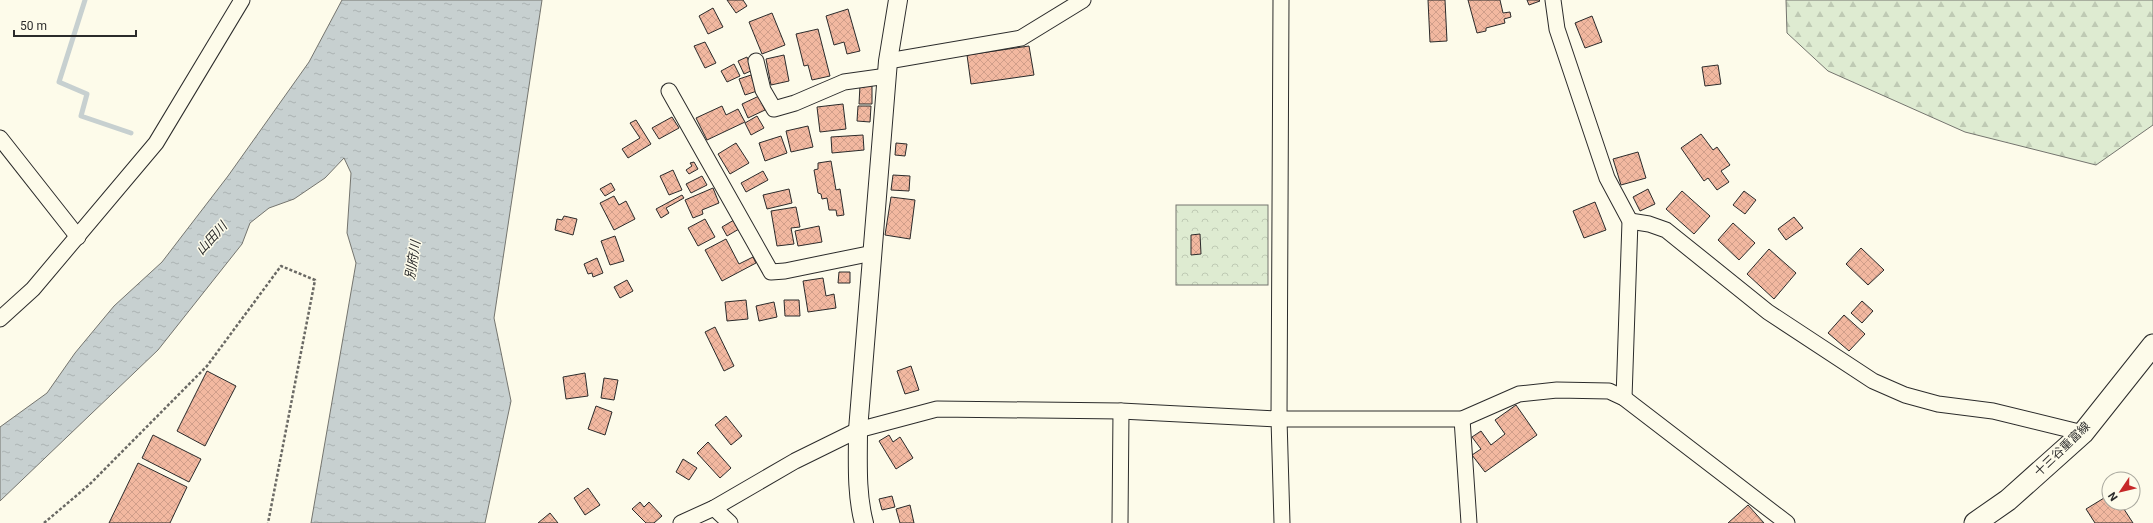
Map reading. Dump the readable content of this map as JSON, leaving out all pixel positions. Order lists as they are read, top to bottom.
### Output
{
  "streets": {
    "main road": ["十三谷重富線"]
  },
  "water": ["山田川", "別府川"],
  "scale_bar": "50 m",
  "north": "bottom left"
}
